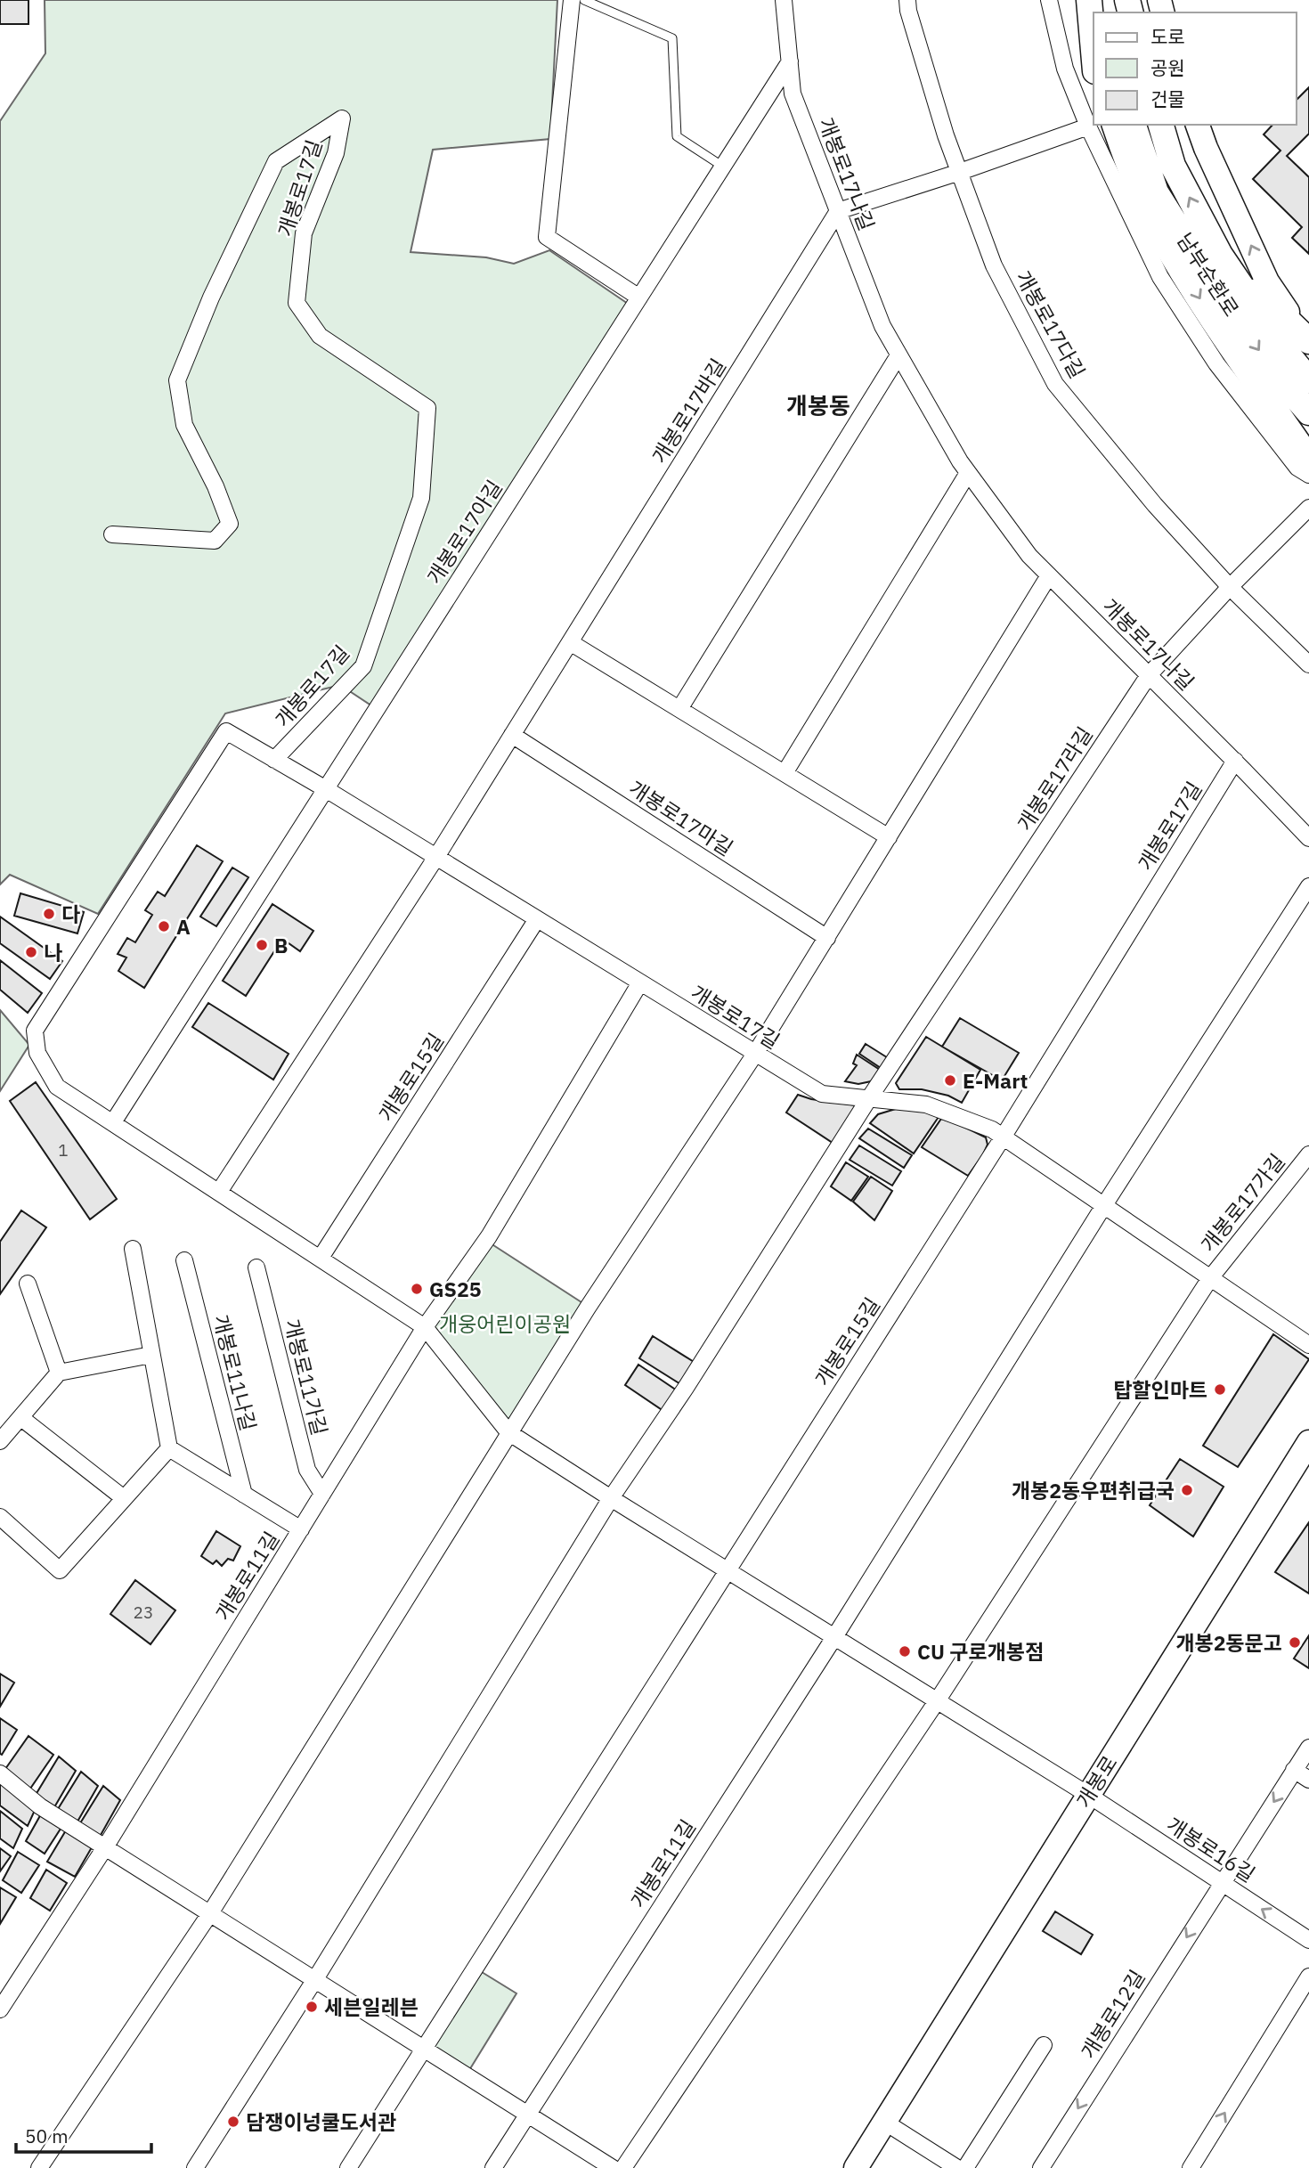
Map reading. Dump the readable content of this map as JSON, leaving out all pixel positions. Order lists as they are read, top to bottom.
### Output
{
  "streets": {
    "main road": ["남부순환로", "개봉로"],
    "street": [
      "개봉로17나길",
      "개봉로17길",
      "개봉로17다길",
      "개봉로17바길",
      "개봉로17아길",
      "개봉로17라길",
      "개봉로17마길",
      "개봉로15길",
      "개봉로17가길",
      "개봉로11나길",
      "개봉로11가길",
      "개봉로11길",
      "개봉로16길",
      "개봉로12길"
    ]
  },
  "crossings": [
    ["개봉로17나길", "개봉로17길"],
    ["개봉로17나길", "개봉로17바길"],
    ["개봉로17나길", "개봉로17아길"],
    ["개봉로17나길", "개봉로17라길"],
    ["개봉로17길", "개봉로17바길"],
    ["개봉로17길", "개봉로17아길"],
    ["개봉로17길", "개봉로17라길"],
    ["개봉로17길", "개봉로15길"],
    ["개봉로17길", "개봉로17가길"],
    ["개봉로17다길", "개봉로17라길"],
    ["개봉로17바길", "개봉로17마길"],
    ["개봉로11가길", "개봉로11길"],
    ["개봉로", "개봉로16길"],
    ["개봉로16길", "개봉로12길"]
  ],
  "one_way": ["개봉로16길"],
  "districts": ["개봉동"],
  "parks": ["개웅어린이공원"],
  "places": [
    "다",
    "A",
    "B",
    "나",
    "E-Mart",
    "GS25",
    "탑할인마트",
    "개봉2동우편취급국",
    "개봉2동문고",
    "CU 구로개봉점",
    "세븐일레븐",
    "담쟁이넝쿨도서관"
  ],
  "house_numbers": ["1", "23"],
  "legend": ["도로", "공원", "건물"],
  "scale_bar": "50 m"
}
